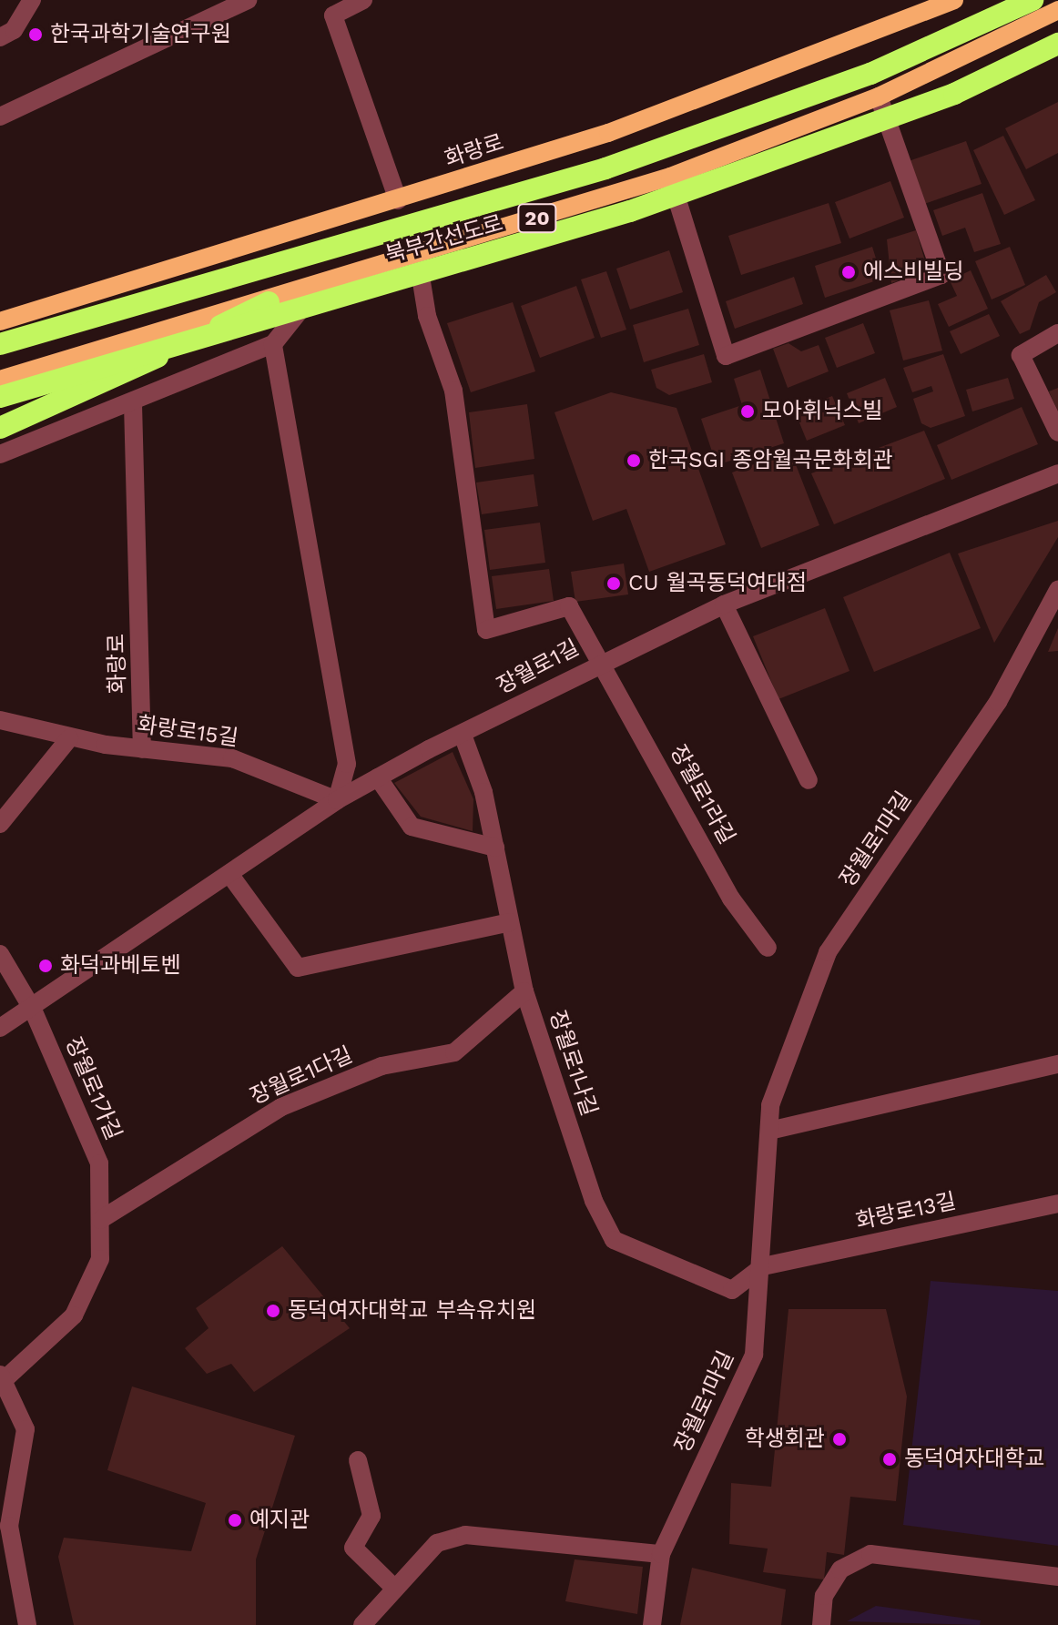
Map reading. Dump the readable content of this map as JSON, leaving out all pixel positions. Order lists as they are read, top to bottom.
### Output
{
  "streets": {
    "highway": ["북부간선도로"],
    "main road": ["화랑로", "20"],
    "street": [
      "장월로1길",
      "화랑로15길",
      "장월로1라길",
      "장월로1마길",
      "장월로1나길",
      "장월로1다길",
      "장월로1가길",
      "화랑로13길"
    ]
  },
  "crossings": [
    ["화랑로", "화랑로15길"],
    ["장월로1길", "화랑로15길"],
    ["장월로1길", "장월로1라길"],
    ["장월로1길", "장월로1나길"],
    ["장월로1길", "장월로1가길"],
    ["장월로1마길", "장월로1나길"],
    ["장월로1마길", "화랑로13길"],
    ["장월로1나길", "장월로1다길"],
    ["장월로1나길", "화랑로13길"],
    ["장월로1다길", "장월로1가길"]
  ],
  "places": [
    "한국과학기술연구원",
    "에스비빌딩",
    "모아휘닉스빌",
    "한국SGI 종암월곡문화회관",
    "CU 월곡동덕여대점",
    "화덕과베토벤",
    "동덕여자대학교 부속유치원",
    "학생회관",
    "동덕여자대학교",
    "예지관"
  ]
}
